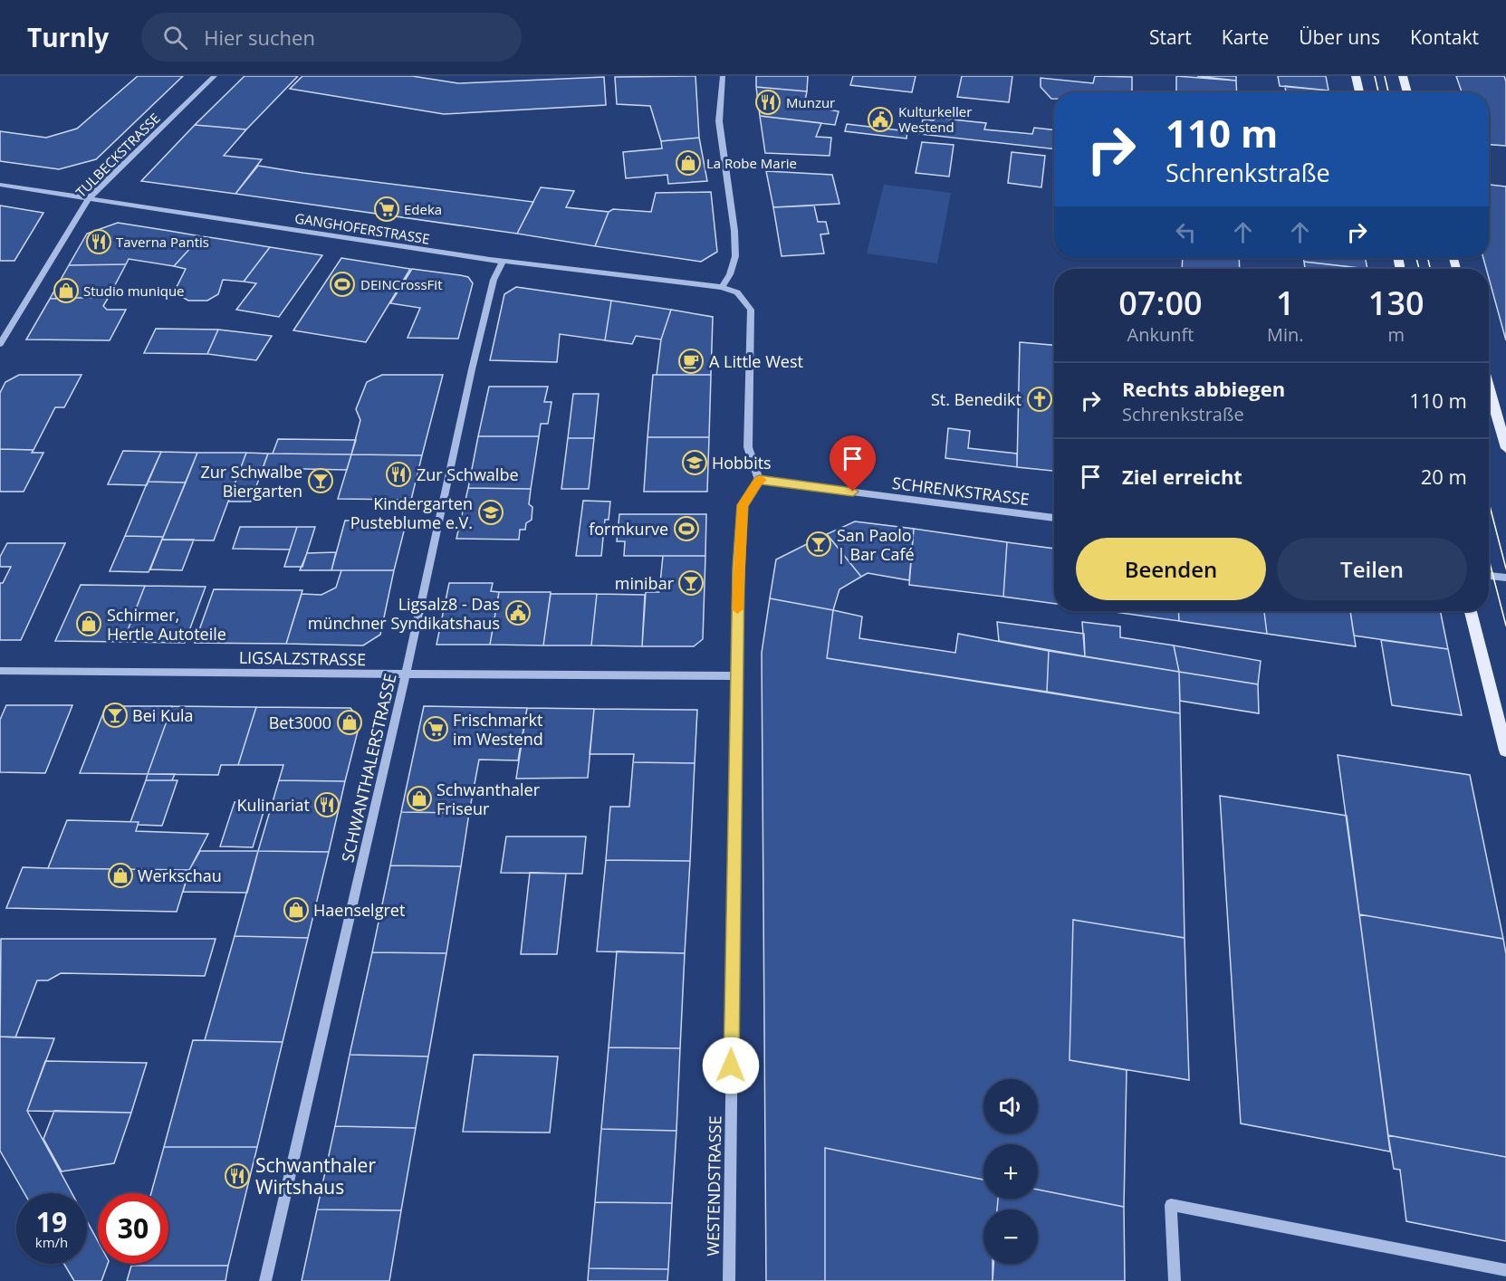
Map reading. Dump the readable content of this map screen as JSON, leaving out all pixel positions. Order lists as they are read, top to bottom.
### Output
{
  "streets": {
    "street": [
      "TULBECKSTRASSE",
      "GANGHOFERSTRASSE",
      "SCHRENKSTRASSE",
      "LIGSALZSTRASSE",
      "SCHWANTHALERSTRASSE",
      "WESTENDSTRASSE"
    ]
  },
  "crossings": [
    ["TULBECKSTRASSE", "GANGHOFERSTRASSE"],
    ["GANGHOFERSTRASSE", "SCHWANTHALERSTRASSE"],
    ["SCHRENKSTRASSE", "WESTENDSTRASSE"],
    ["LIGSALZSTRASSE", "SCHWANTHALERSTRASSE"],
    ["LIGSALZSTRASSE", "WESTENDSTRASSE"]
  ],
  "places": {
    "restaurant": [
      "Munzur",
      "Taverna Pantis",
      "Zur Schwalbe",
      "Kulinariat",
      "Schwanthaler Wirtshaus"
    ],
    "public building": ["Kulturkeller Westend", "Ligsalz8 - Das münchner Syndikatshaus"],
    "shop": [
      "La Robe Marie",
      "Studio munique",
      "Schirmer, Hertle Autoteile",
      "Bet3000",
      "Schwanthaler Friseur",
      "Werkschau",
      "Haenselgret"
    ],
    "supermarket": ["Edeka", "Frischmarkt im Westend"],
    "sports": ["DEINCrossFit", "formkurve"],
    "cafe": ["A Little West"],
    "church": ["St. Benedikt"],
    "school or university": ["Hobbits", "Kindergarten Pusteblume e.V."],
    "bar": [
      "Zur Schwalbe Biergarten",
      "San Paolo | Bar Café",
      "minibar",
      "Bei Kula"
    ]
  },
  "page": {
    "header": "Turnly",
    "search": "Hier suchen",
    "nav": [
      "Start",
      "Karte",
      "Über uns",
      "Kontakt"
    ],
    "turn": ["110 m", "Schrenkstraße"],
    "eta": [
      "07:00",
      "Ankunft",
      "1",
      "Min.",
      "130",
      "m"
    ],
    "list": [
      {
        "name": "Rechts abbiegen",
        "note": "Schrenkstraße",
        "value": "110 m"
      },
      {
        "name": "Ziel erreicht",
        "value": "20 m"
      }
    ],
    "buttons": ["Beenden", "Teilen"],
    "map_buttons": ["+", "−"],
    "speed": "19 km/h",
    "limit": "30"
  }
}
